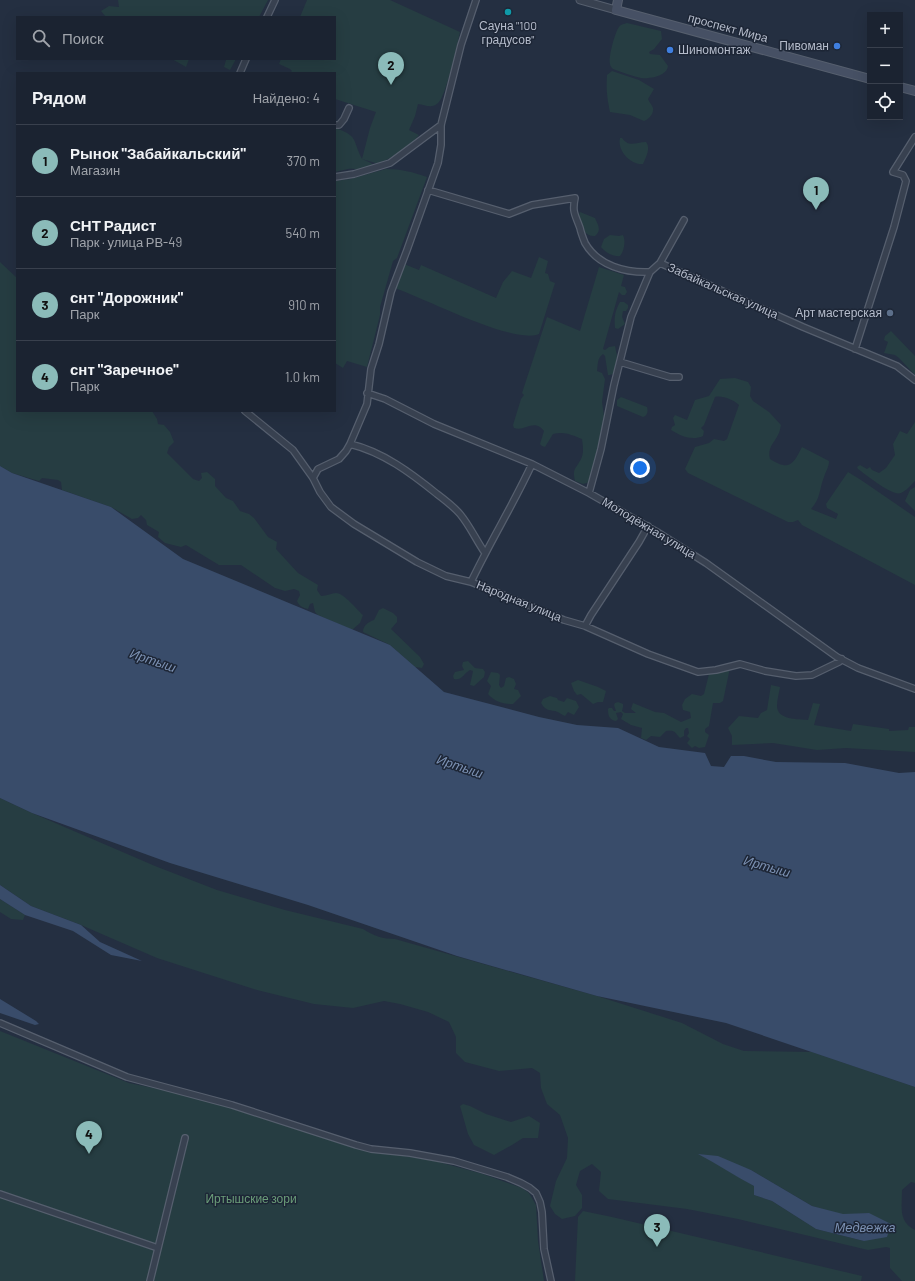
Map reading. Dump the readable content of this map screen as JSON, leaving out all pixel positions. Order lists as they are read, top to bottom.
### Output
{
  "streets": {
    "main road": ["проспект Мира"],
    "street": ["Забайкальская улица", "Молодёжная улица", "Народная улица"]
  },
  "crossings": [
    ["Молодёжная улица", "Народная улица"]
  ],
  "water": ["Иртыш", "Медвежка"],
  "parks": ["Иртышские зори"],
  "places": [
    "Сауна \"100 градусов\"",
    "Пивоман",
    "Шиномонтаж",
    "Арт мастерская"
  ],
  "page": {
    "map_buttons": ["+", "−"],
    "search": "Поиск",
    "pins": [
      "2",
      "1",
      "4",
      "3"
    ],
    "heading": ["Рядом", "Найдено: 4"],
    "list": [
      {
        "mark": "1",
        "name": "Рынок \"Забайкальский\"",
        "note": "Магазин",
        "value": "370 m"
      },
      {
        "mark": "2",
        "name": "СНТ Радист",
        "note": "Парк · улица РВ-49",
        "value": "540 m"
      },
      {
        "mark": "3",
        "name": "снт \"Дорожник\"",
        "note": "Парк",
        "value": "910 m"
      },
      {
        "mark": "4",
        "name": "снт \"Заречное\"",
        "note": "Парк",
        "value": "1.0 km"
      }
    ]
  }
}
